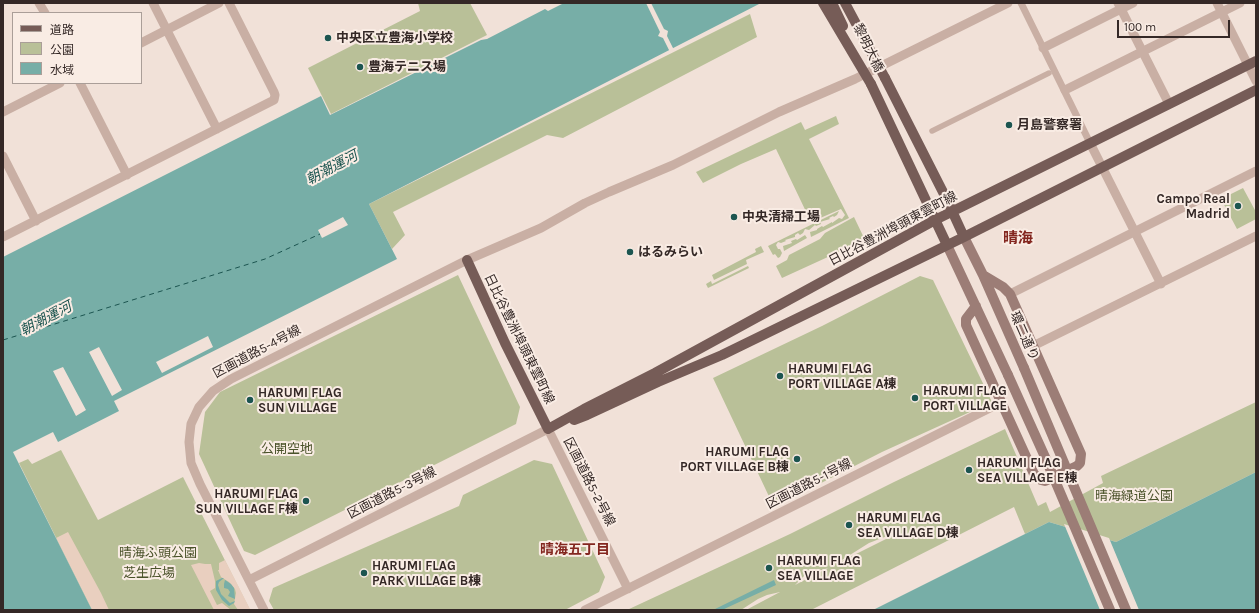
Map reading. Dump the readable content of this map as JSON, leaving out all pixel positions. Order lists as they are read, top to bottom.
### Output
{
  "streets": {
    "main road": ["黎明大橋", "日比谷豊洲埠頭東雲町線", "環二通り"],
    "street": [
      "区画道路5-4号線",
      "区画道路5-2号線",
      "区画道路5-1号線",
      "区画道路5-3号線"
    ]
  },
  "crossings": [
    ["黎明大橋", "環二通り"],
    ["日比谷豊洲埠頭東雲町線", "環二通り"],
    ["日比谷豊洲埠頭東雲町線", "区画道路5-4号線"],
    ["日比谷豊洲埠頭東雲町線", "区画道路5-2号線"],
    ["日比谷豊洲埠頭東雲町線", "区画道路5-3号線"],
    ["区画道路5-4号線", "区画道路5-3号線"],
    ["区画道路5-2号線", "区画道路5-1号線"],
    ["区画道路5-2号線", "区画道路5-3号線"]
  ],
  "districts": ["晴海", "晴海五丁目"],
  "water": ["朝潮運河"],
  "parks": [
    "公開空地",
    "晴海緑道公園",
    "晴海ふ頭公園",
    "芝生広場"
  ],
  "places": [
    "中央区立豊海小学校",
    "豊海テニス場",
    "月島警察署",
    "Campo Real Madrid",
    "中央清掃工場",
    "はるみらい",
    "HARUMI FLAG PORT VILLAGE A棟",
    "HARUMI FLAG PORT VILLAGE",
    "HARUMI FLAG SUN VILLAGE",
    "HARUMI FLAG PORT VILLAGE B棟",
    "HARUMI FLAG SEA VILLAGE E棟",
    "HARUMI FLAG SUN VILLAGE F棟",
    "HARUMI FLAG SEA VILLAGE D棟",
    "HARUMI FLAG SEA VILLAGE",
    "HARUMI FLAG PARK VILLAGE B棟"
  ],
  "legend": ["道路", "公園", "水域"],
  "scale_bar": "100 m"
}
